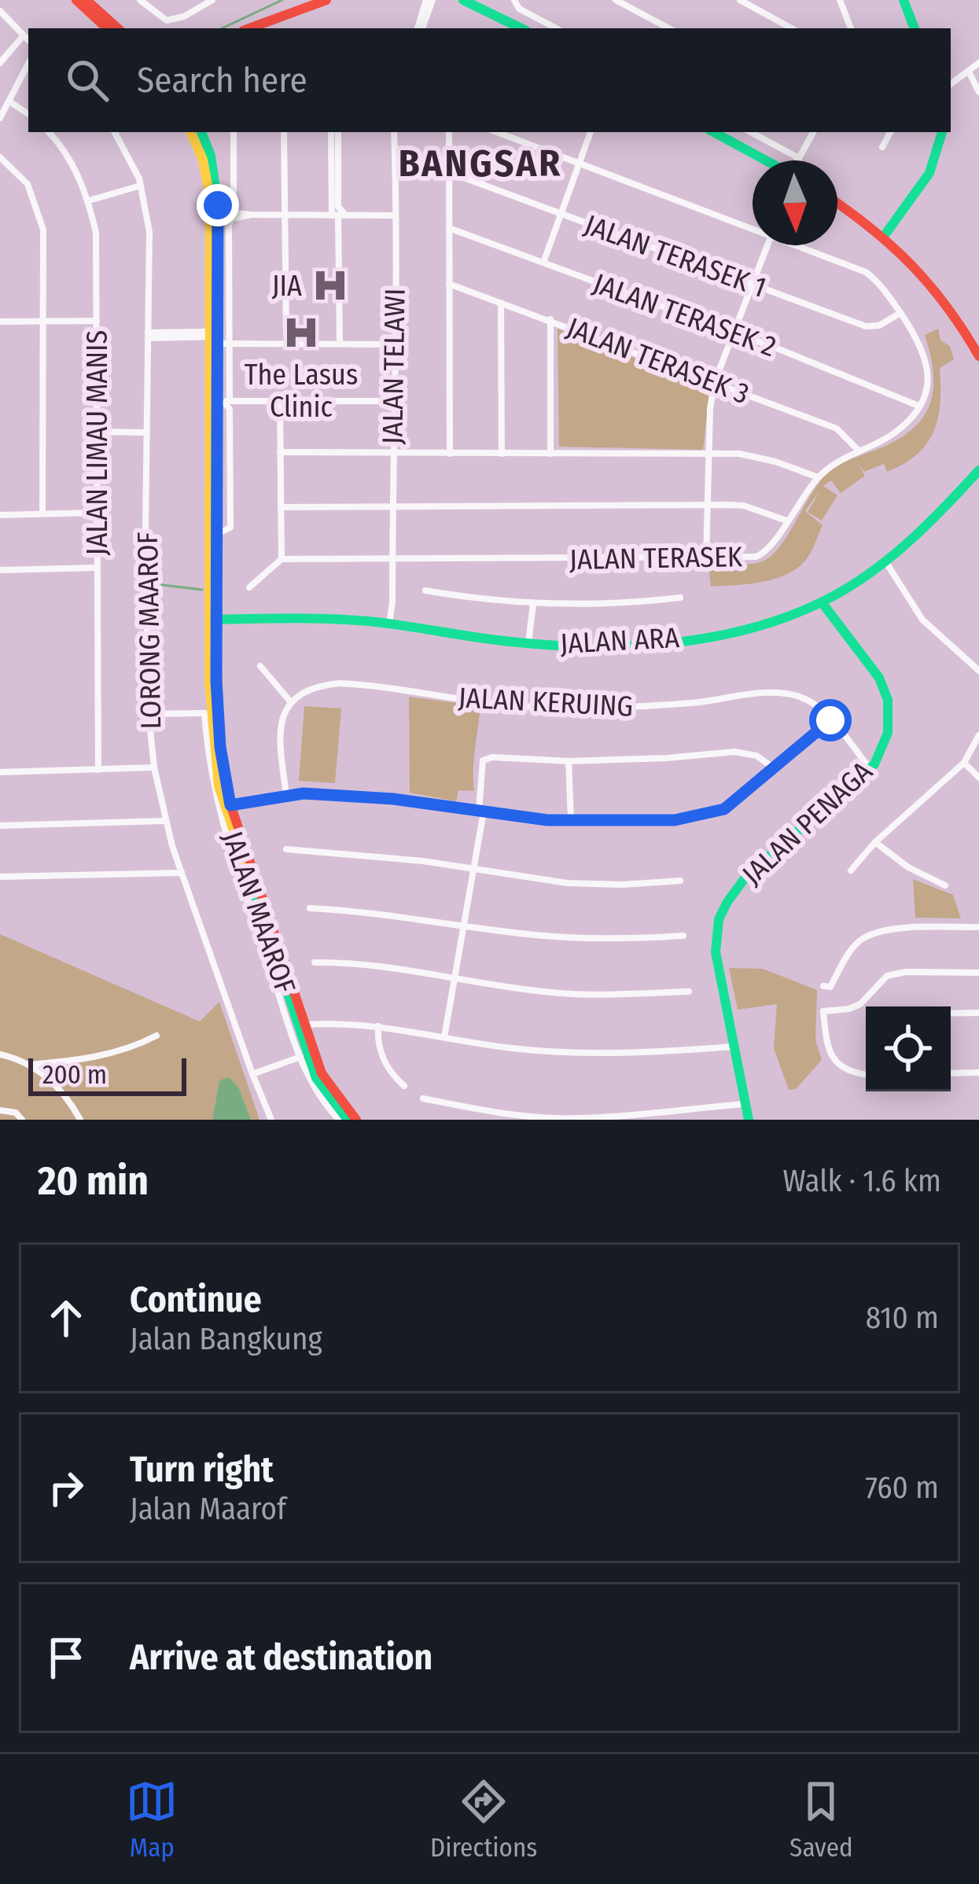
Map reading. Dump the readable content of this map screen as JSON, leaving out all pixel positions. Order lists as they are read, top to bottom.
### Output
{
  "streets": {
    "street": [
      "JALAN TERASEK 1",
      "JALAN TERASEK 2",
      "JALAN TERASEK 3",
      "JALAN TELAWI",
      "JALAN LIMAU MANIS",
      "JALAN TERASEK",
      "LORONG MAAROF",
      "JALAN ARA",
      "JALAN KERUING",
      "JALAN PENAGA",
      "JALAN MAAROF"
    ]
  },
  "crossings": [
    ["JALAN TERASEK 2", "JALAN TERASEK"],
    ["JALAN TERASEK 3", "JALAN TERASEK"],
    ["JALAN TELAWI", "JALAN TERASEK"],
    ["JALAN TELAWI", "JALAN ARA"],
    ["JALAN ARA", "JALAN PENAGA"],
    ["JALAN ARA", "JALAN MAAROF"],
    ["JALAN KERUING", "JALAN PENAGA"]
  ],
  "districts": ["BANGSAR"],
  "places": {
    "hospital": ["JIA", "The Lasus Clinic"]
  },
  "scale_bar": "200 m",
  "north": "bottom",
  "page": {
    "search": "Search here",
    "scale": "200 m",
    "heading": ["20 min", "Walk · 1.6 km"],
    "list": [
      ["Continue", "Jalan Bangkung", "810 m"],
      ["Turn right", "Jalan Maarof", "760 m"],
      "Arrive at destination"
    ],
    "nav": ["Map", "Directions", "Saved"]
  }
}
